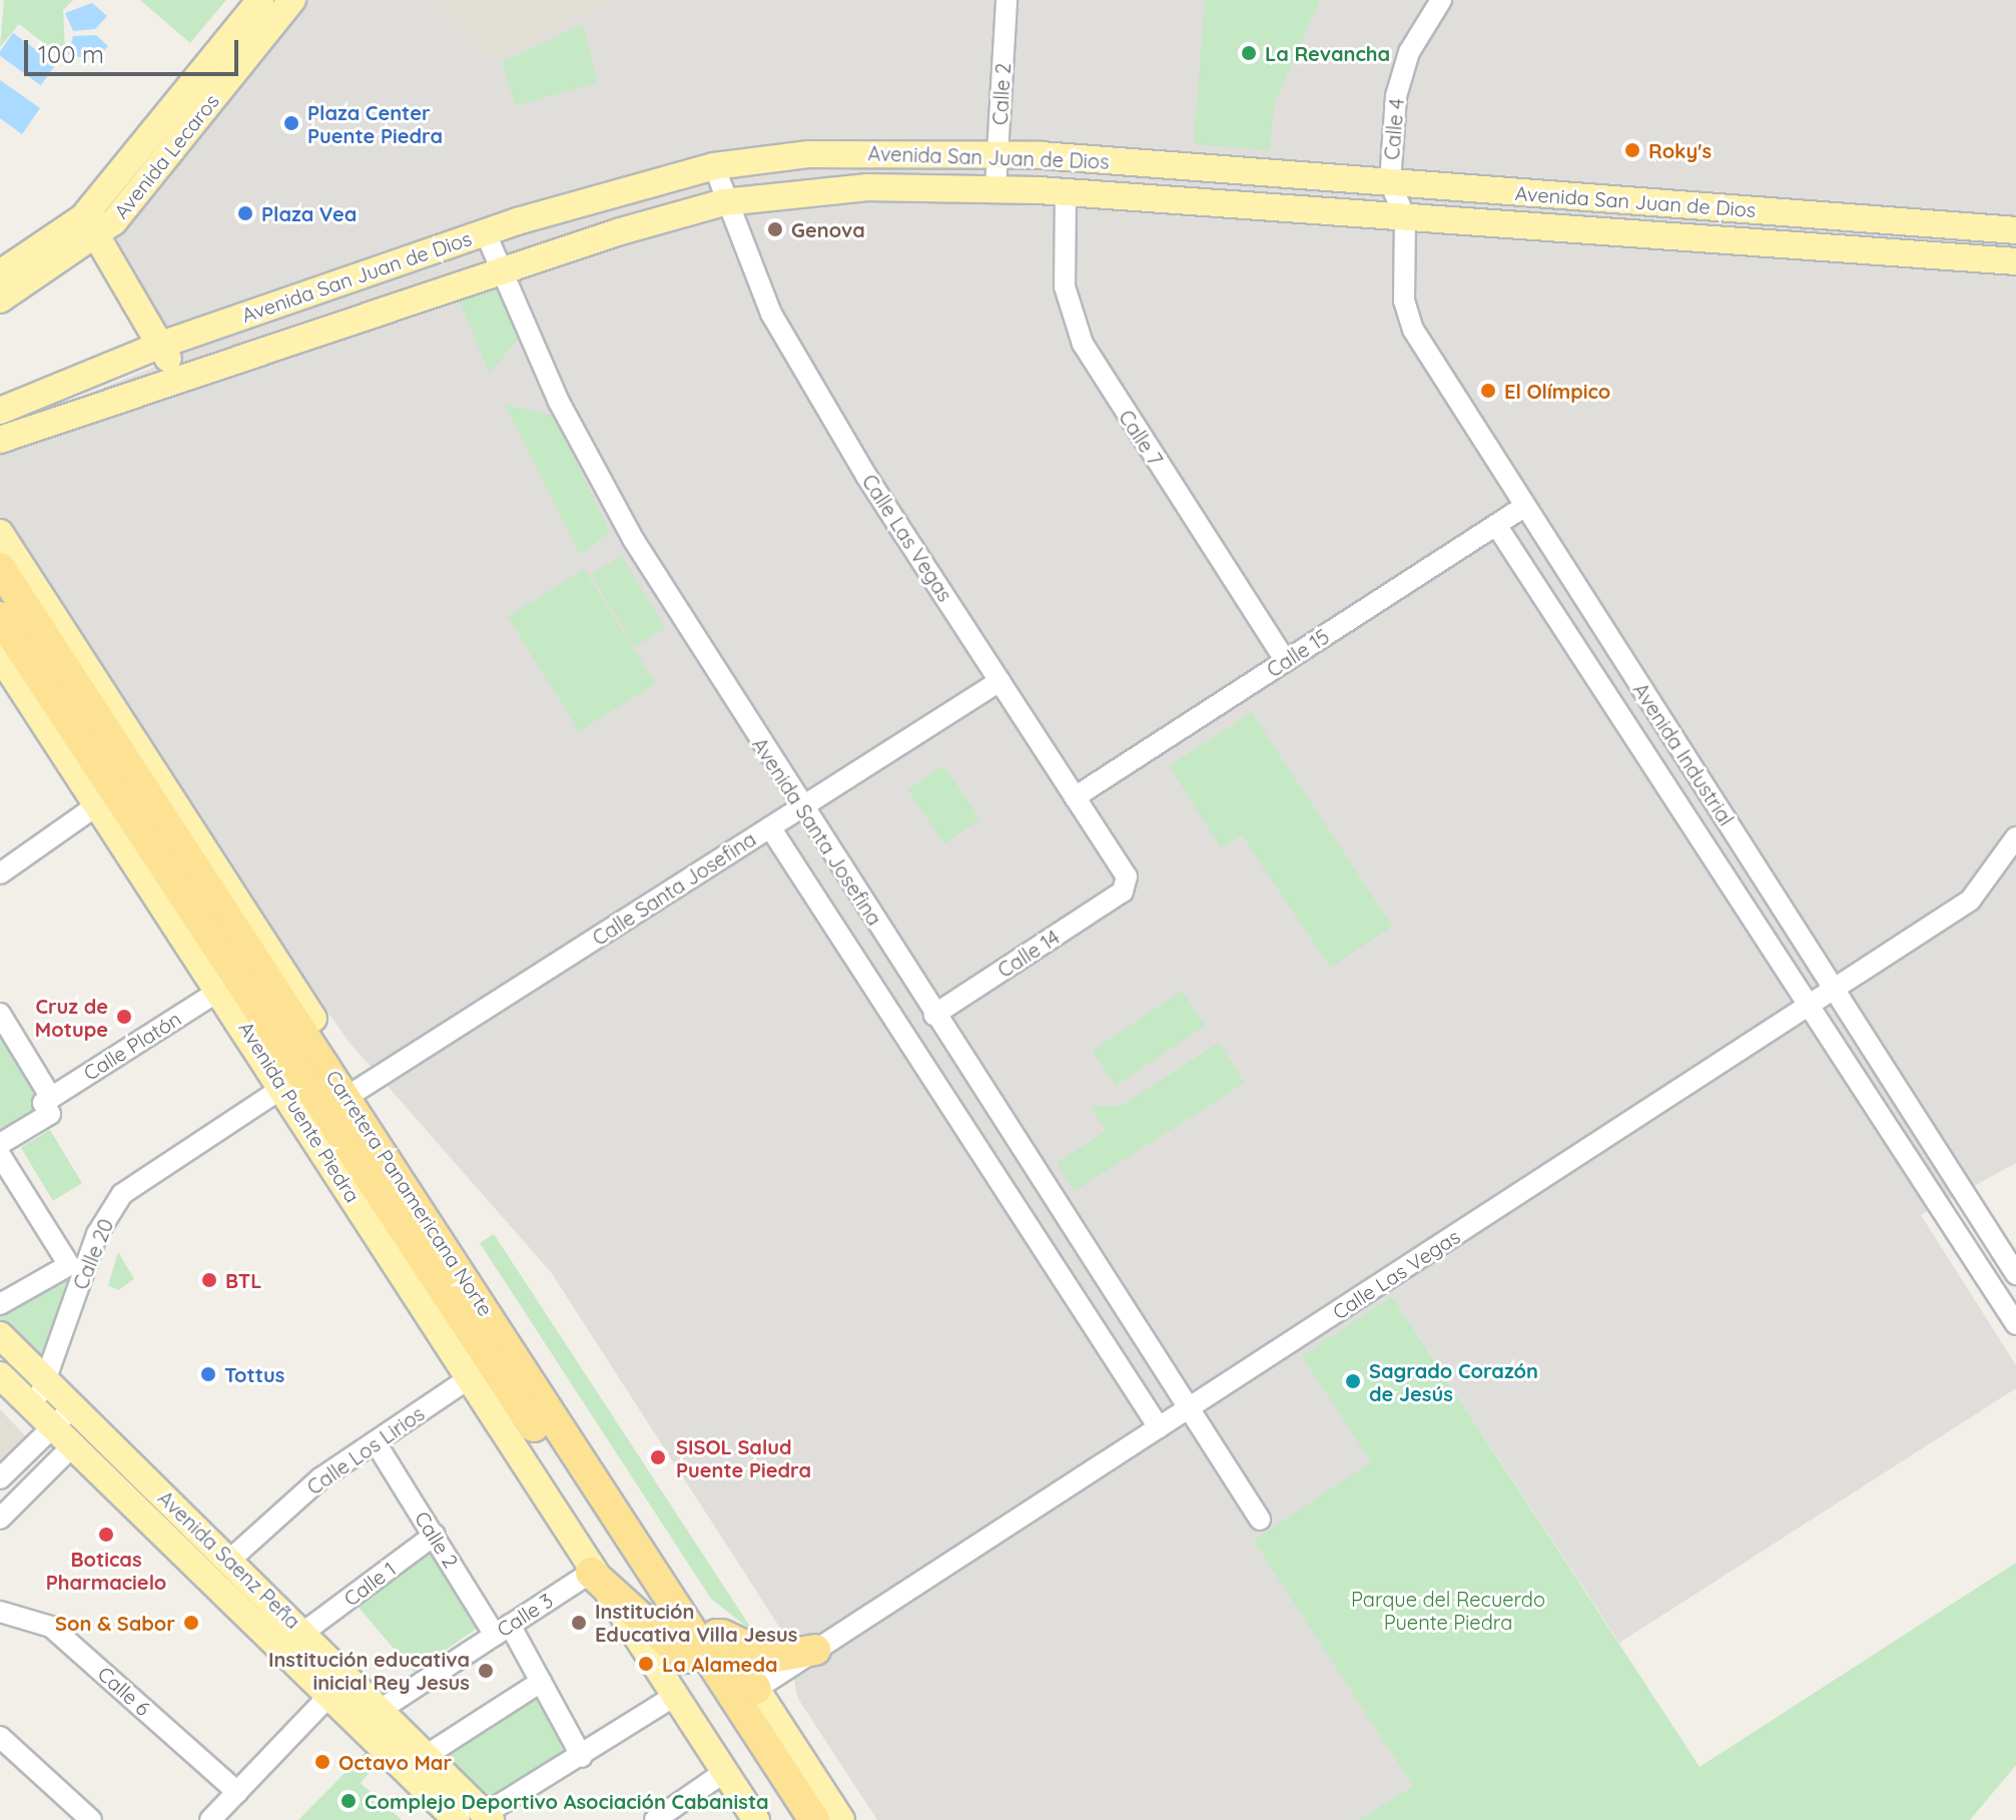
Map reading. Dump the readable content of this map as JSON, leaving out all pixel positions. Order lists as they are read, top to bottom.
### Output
{
  "streets": {
    "highway": ["Carretera Panamericana Norte"],
    "main road": [
      "Avenida Lecaros",
      "Avenida San Juan de Dios",
      "Avenida Puente Piedra",
      "Avenida Saenz Peña"
    ],
    "street": [
      "Calle 2",
      "Calle 4",
      "Calle 7",
      "Calle Las Vegas",
      "Calle 15",
      "Avenida Industrial",
      "Avenida Santa Josefina",
      "Calle Santa Josefina",
      "Calle 14",
      "Calle Platón",
      "Calle 20",
      "Calle Los Lirios",
      "Calle 1",
      "Calle 3",
      "Calle 6"
    ]
  },
  "crossings": [
    ["Calle 2", "Avenida San Juan de Dios"],
    ["Calle 2", "Calle Los Lirios"],
    ["Calle 2", "Calle 1"],
    ["Calle 2", "Calle 3"],
    ["Calle 4", "Avenida San Juan de Dios"],
    ["Calle 4", "Avenida Industrial"],
    ["Avenida Lecaros", "Avenida San Juan de Dios"],
    ["Avenida San Juan de Dios", "Calle 7"],
    ["Avenida San Juan de Dios", "Calle Las Vegas"],
    ["Avenida San Juan de Dios", "Avenida Industrial"],
    ["Avenida San Juan de Dios", "Avenida Santa Josefina"],
    ["Calle 7", "Calle 15"],
    ["Calle Las Vegas", "Calle 15"],
    ["Calle Las Vegas", "Avenida Industrial"],
    ["Calle Las Vegas", "Avenida Santa Josefina"],
    ["Calle Las Vegas", "Calle Santa Josefina"],
    ["Calle Las Vegas", "Calle 14"],
    ["Calle 15", "Avenida Industrial"],
    ["Avenida Santa Josefina", "Calle Santa Josefina"],
    ["Avenida Santa Josefina", "Calle 14"],
    ["Calle Santa Josefina", "Carretera Panamericana Norte"],
    ["Calle Platón", "Avenida Puente Piedra"],
    ["Avenida Puente Piedra", "Calle 20"],
    ["Avenida Puente Piedra", "Calle Los Lirios"],
    ["Avenida Puente Piedra", "Calle 3"],
    ["Calle 20", "Avenida Saenz Peña"],
    ["Calle Los Lirios", "Avenida Saenz Peña"],
    ["Avenida Saenz Peña", "Calle 1"],
    ["Avenida Saenz Peña", "Calle 3"]
  ],
  "parks": ["Parque del Recuerdo Puente Piedra"],
  "places": [
    "La Revancha",
    "Plaza Center Puente Piedra",
    "Roky's",
    "Plaza Vea",
    "Genova",
    "El Olímpico",
    "Cruz de Motupe",
    "BTL",
    "Tottus",
    "Sagrado Corazón de Jesús",
    "SISOL Salud Puente Piedra",
    "Boticas Pharmacielo",
    "Son & Sabor",
    "Institución Educativa Villa Jesus",
    "La Alameda",
    "Institución educativa inicial Rey Jesus",
    "Octavo Mar",
    "Complejo Deportivo Asociación Cabanista"
  ],
  "scale_bar": "100 m"
}
